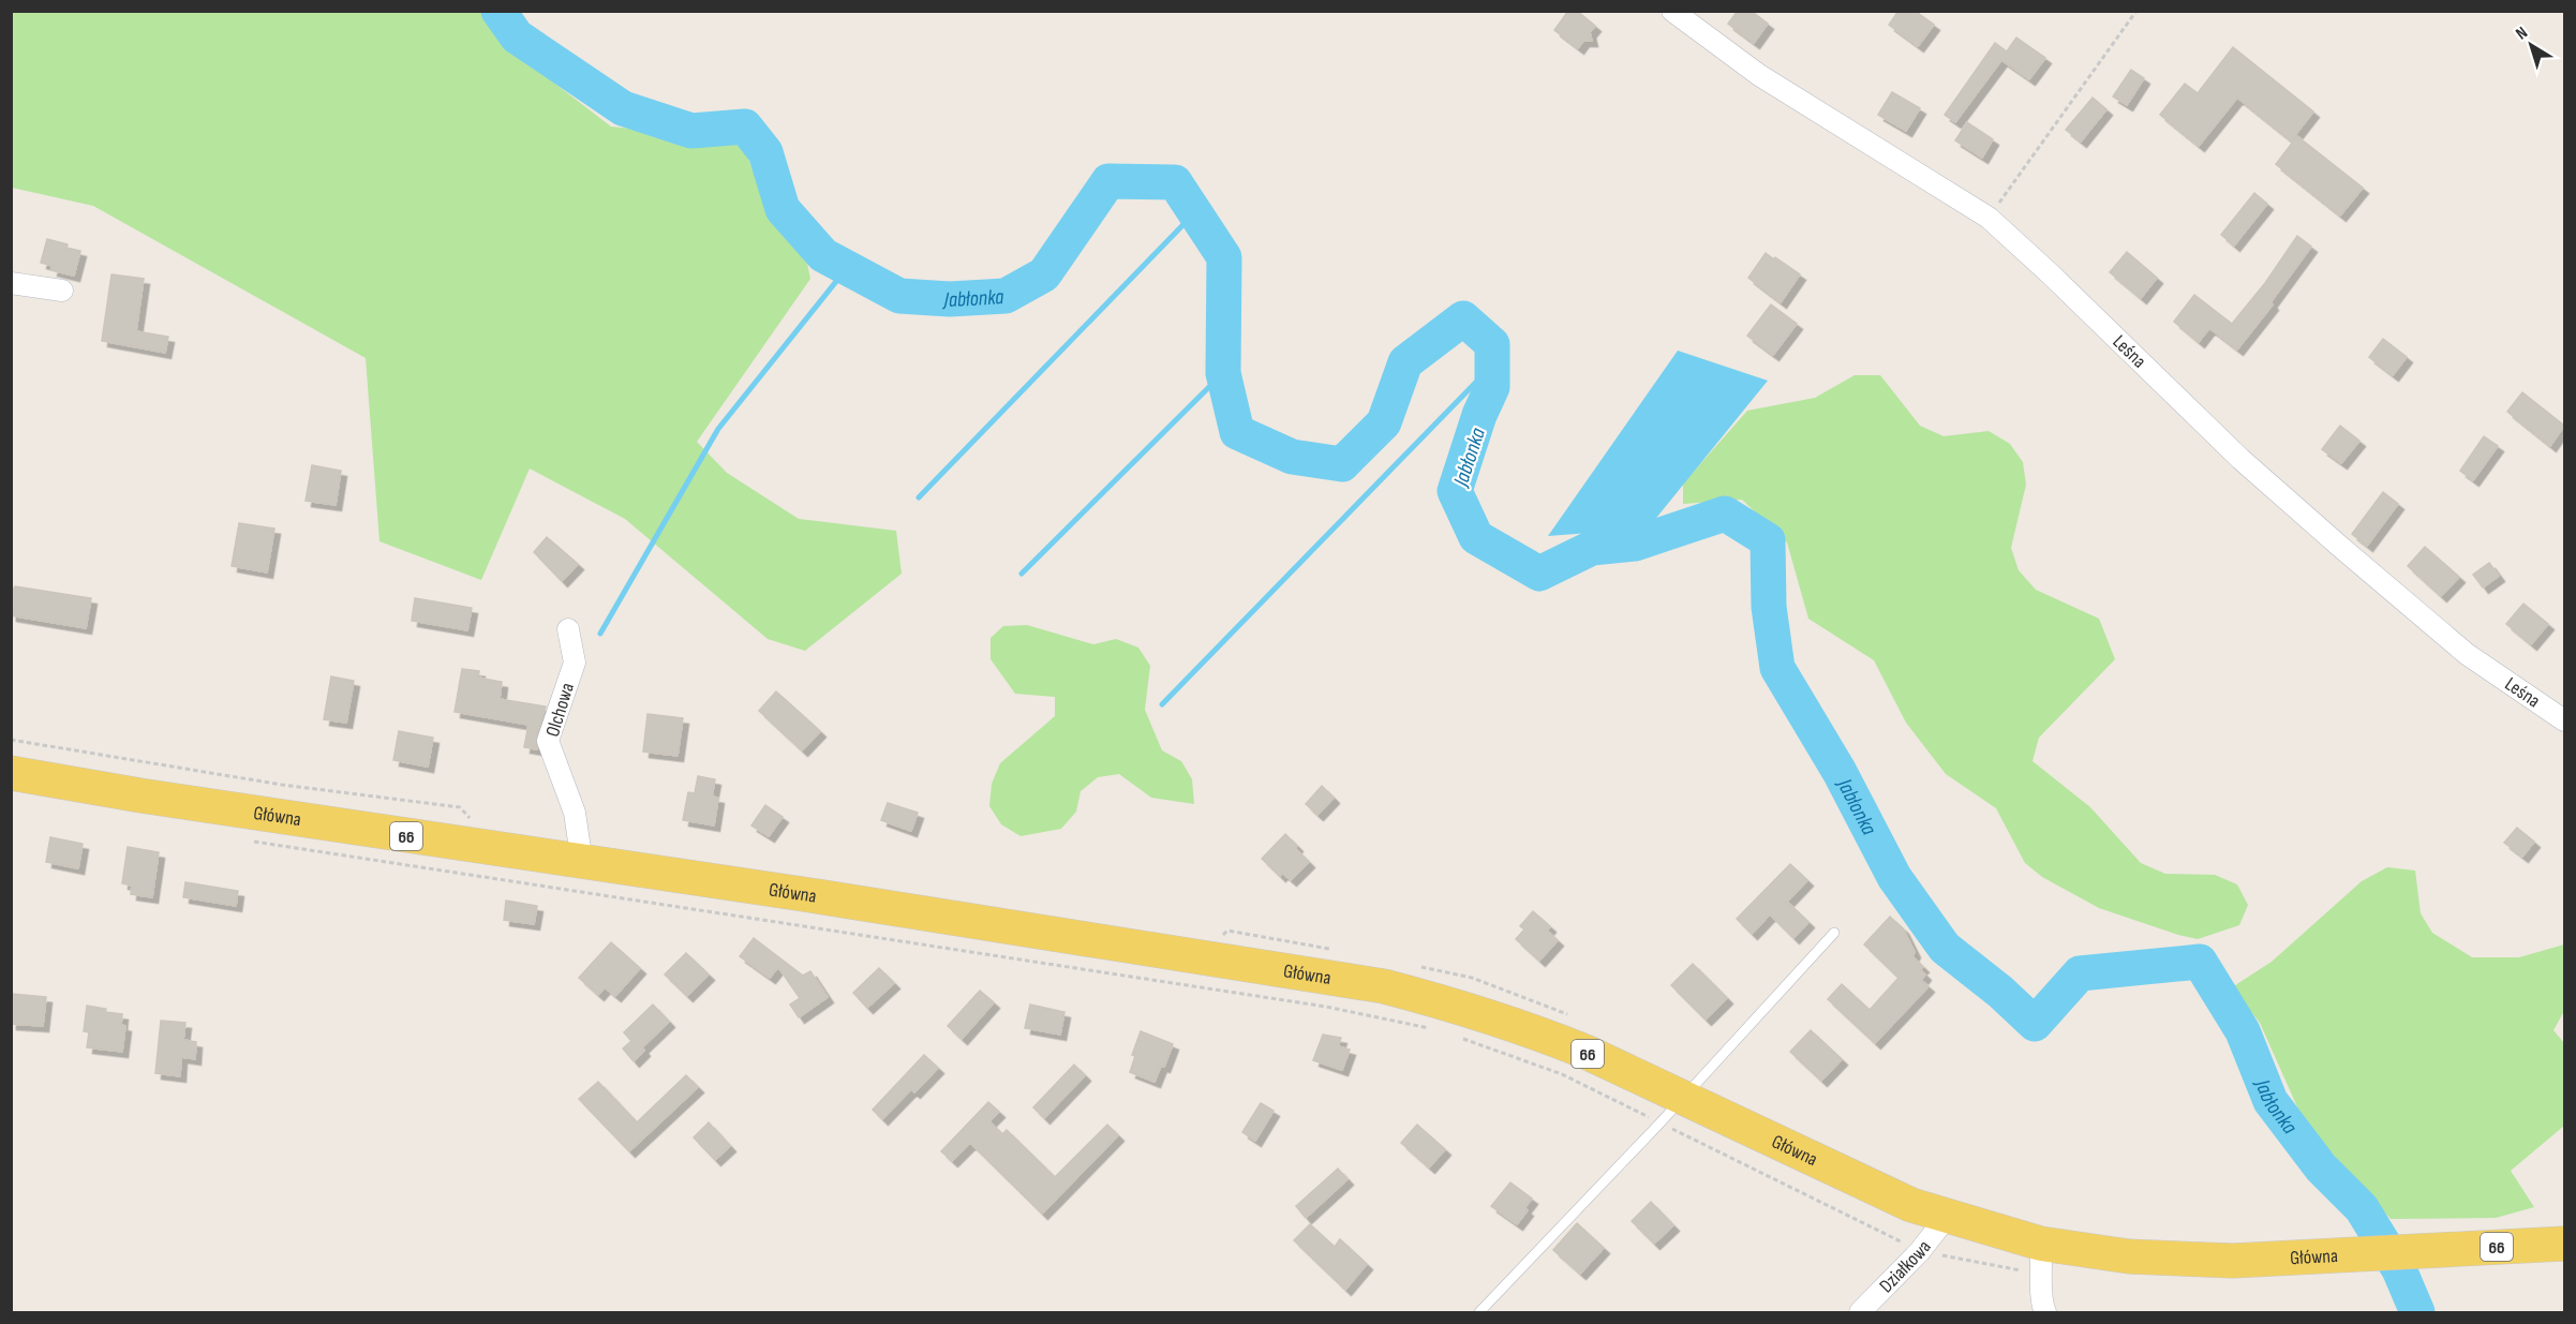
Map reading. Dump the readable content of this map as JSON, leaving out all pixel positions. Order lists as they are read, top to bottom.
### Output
{
  "streets": {
    "main road": ["Główna", "66"],
    "street": ["Leśna", "Olchowa", "Działkowa"]
  },
  "crossings": [
    ["Olchowa", "Główna"],
    ["Główna", "Działkowa"]
  ],
  "water": ["Jabłonka"],
  "north": "top left"
}
